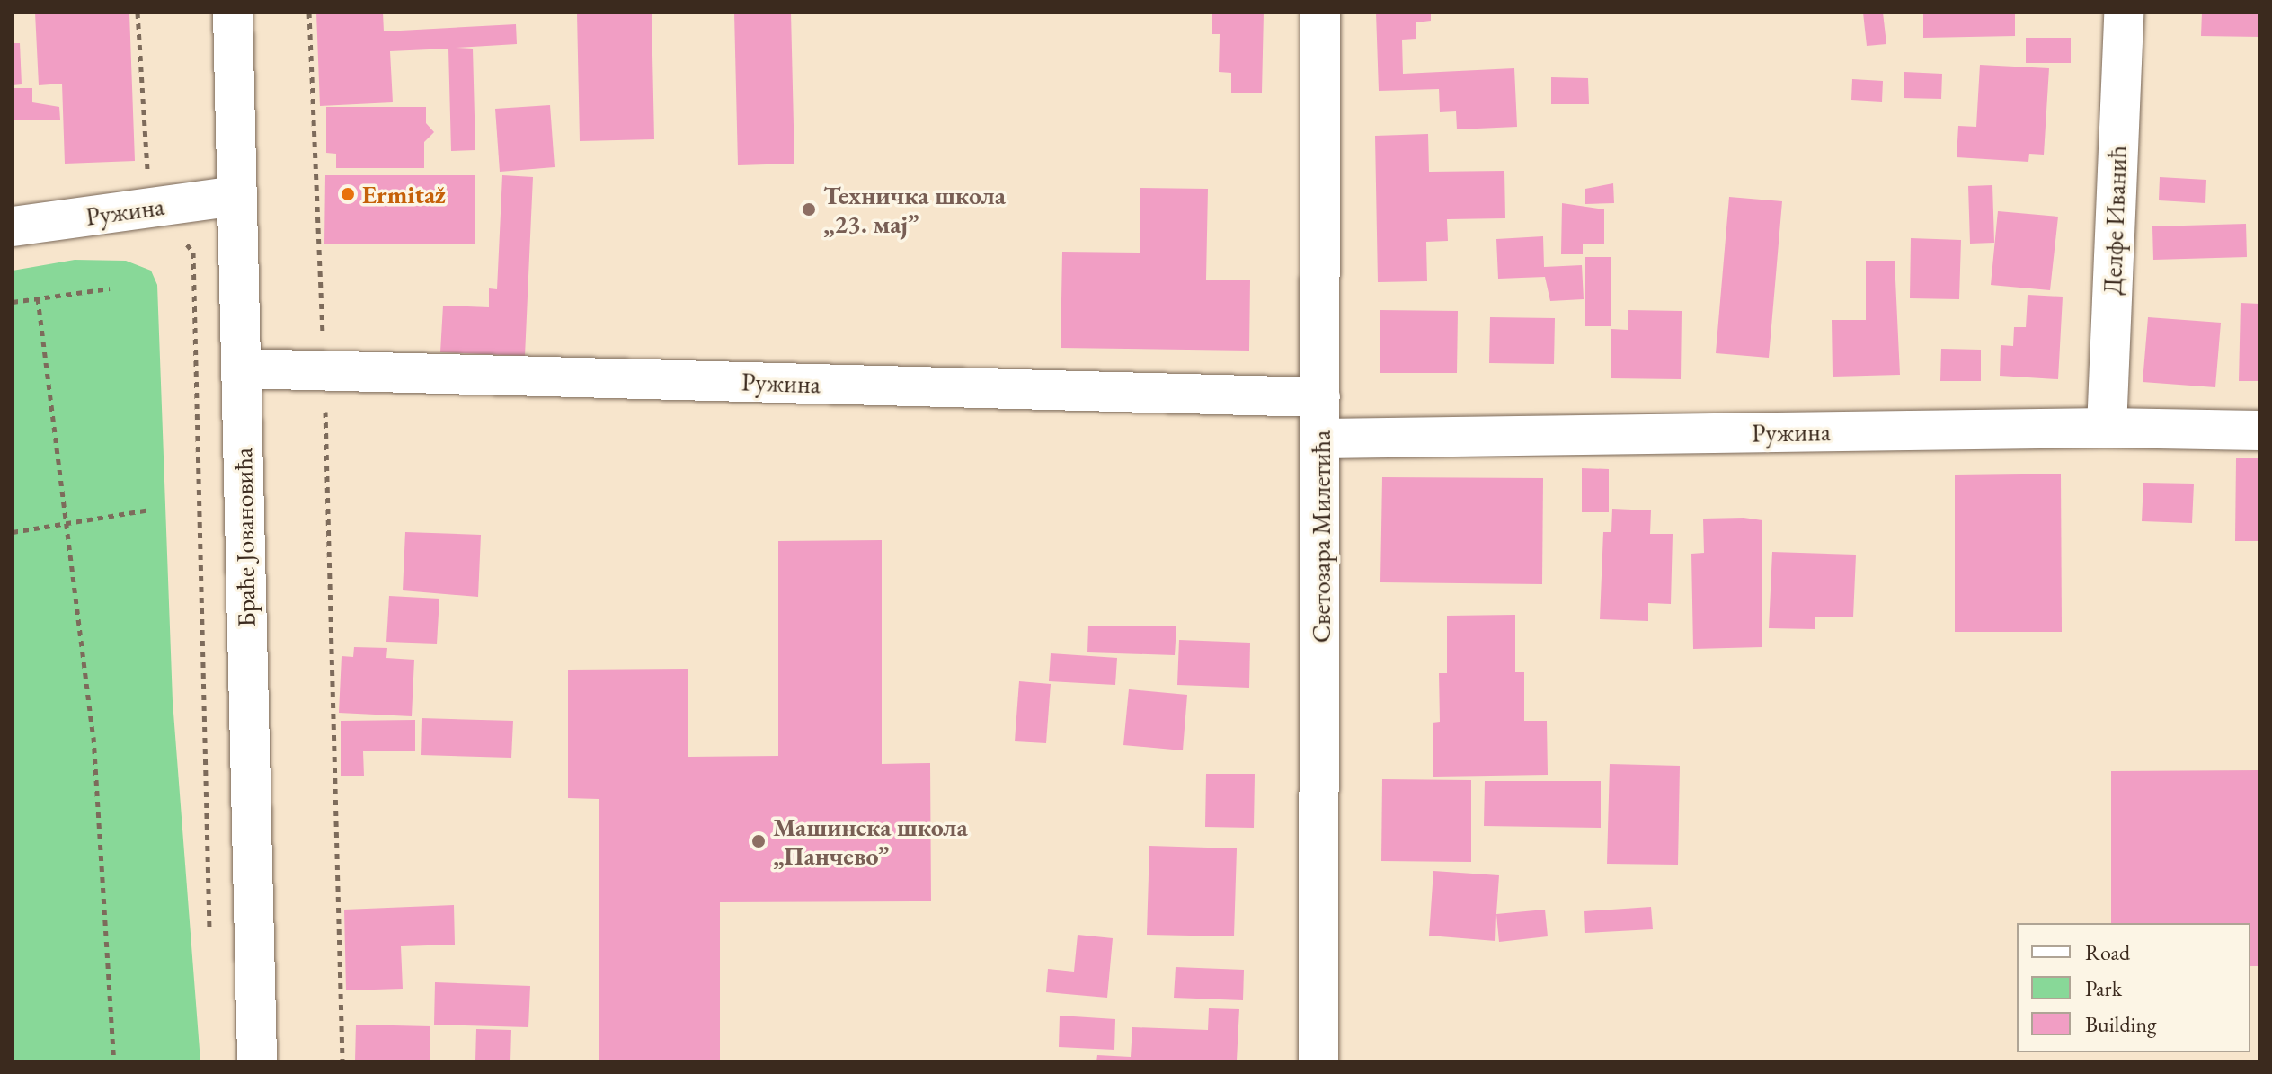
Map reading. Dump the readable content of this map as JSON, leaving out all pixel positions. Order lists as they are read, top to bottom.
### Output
{
  "streets": {
    "street": [
      "Ружина",
      "Делфе Иванић",
      "Светозара Милетића",
      "Браће Јовановића"
    ]
  },
  "crossings": [
    ["Ружина", "Делфе Иванић"],
    ["Ружина", "Светозара Милетића"],
    ["Ружина", "Браће Јовановића"]
  ],
  "places": ["Ermitaž", "Техничка школа „23. мај”", "Машинска школа „Панчево”"],
  "legend": ["Road", "Park", "Building"]
}
